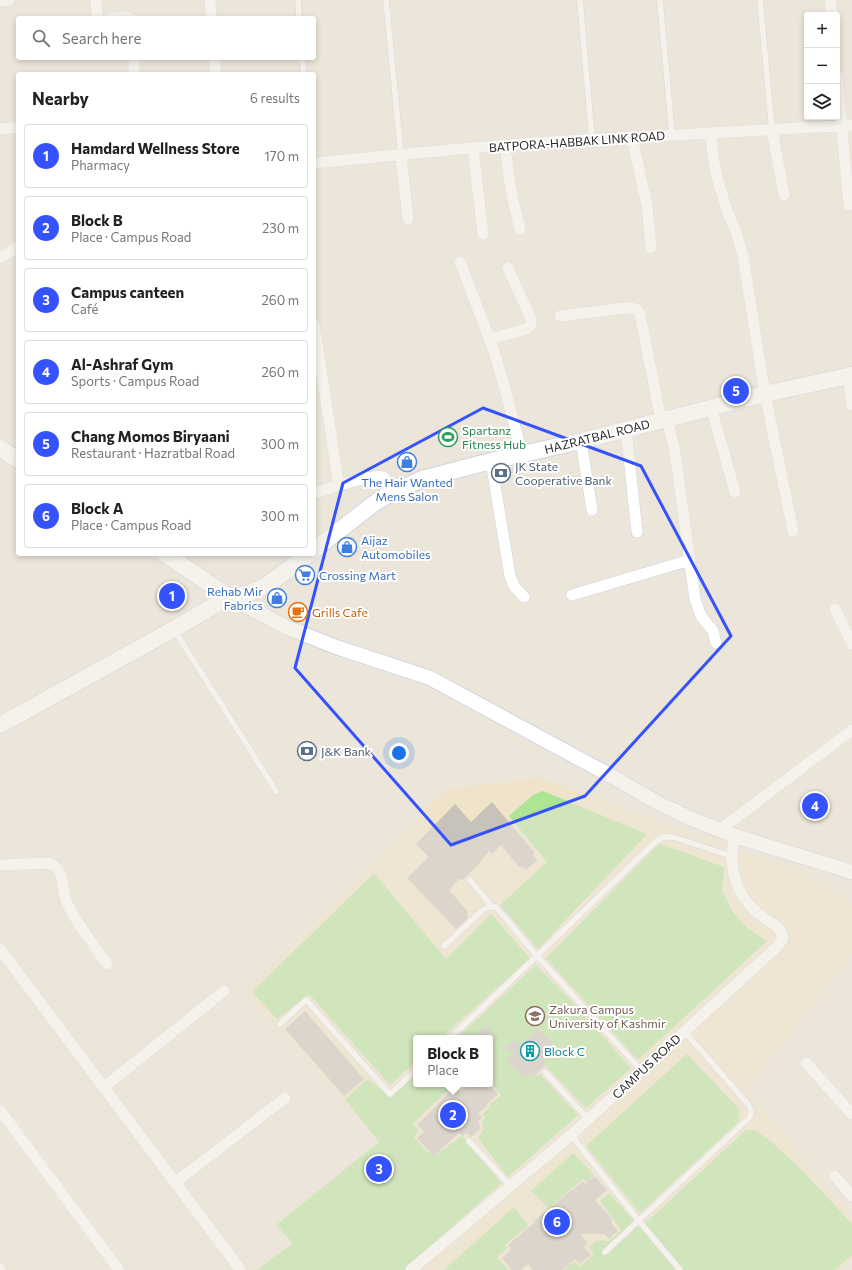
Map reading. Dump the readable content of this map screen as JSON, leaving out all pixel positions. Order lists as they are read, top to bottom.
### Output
{
  "streets": {
    "main road": ["HAZRATBAL ROAD"],
    "street": ["BATPORA-HABBAK LINK ROAD", "CAMPUS ROAD"]
  },
  "places": {
    "sports": ["Spartanz Fitness Hub"],
    "shop": ["The Hair Wanted Mens Salon", "Aijaz Automobiles", "Rehab Mir Fabrics"],
    "bank": ["JK State Cooperative Bank", "J&K Bank"],
    "supermarket": ["Crossing Mart"],
    "cafe": ["Grills Cafe"],
    "school or university": ["Zakura Campus University of Kashmir"],
    "building": ["Block C"]
  },
  "page": {
    "map_buttons": ["+", "−"],
    "search": "Search here",
    "heading": ["Nearby", "6 results"],
    "list": [
      {
        "mark": "1",
        "name": "Hamdard Wellness Store",
        "note": "Pharmacy",
        "value": "170 m"
      },
      {
        "mark": "2",
        "name": "Block B",
        "note": "Place · Campus Road",
        "value": "230 m"
      },
      {
        "mark": "3",
        "name": "Campus canteen",
        "note": "Café",
        "value": "260 m"
      },
      {
        "mark": "4",
        "name": "Al-Ashraf Gym",
        "note": "Sports · Campus Road",
        "value": "260 m"
      },
      {
        "mark": "5",
        "name": "Chang Momos Biryaani",
        "note": "Restaurant · Hazratbal Road",
        "value": "300 m"
      },
      {
        "mark": "6",
        "name": "Block A",
        "note": "Place · Campus Road",
        "value": "300 m"
      }
    ],
    "pins": [
      "5",
      "1",
      "4",
      "2",
      "3",
      "6"
    ],
    "popup": ["Block B", "Place"]
  }
}
